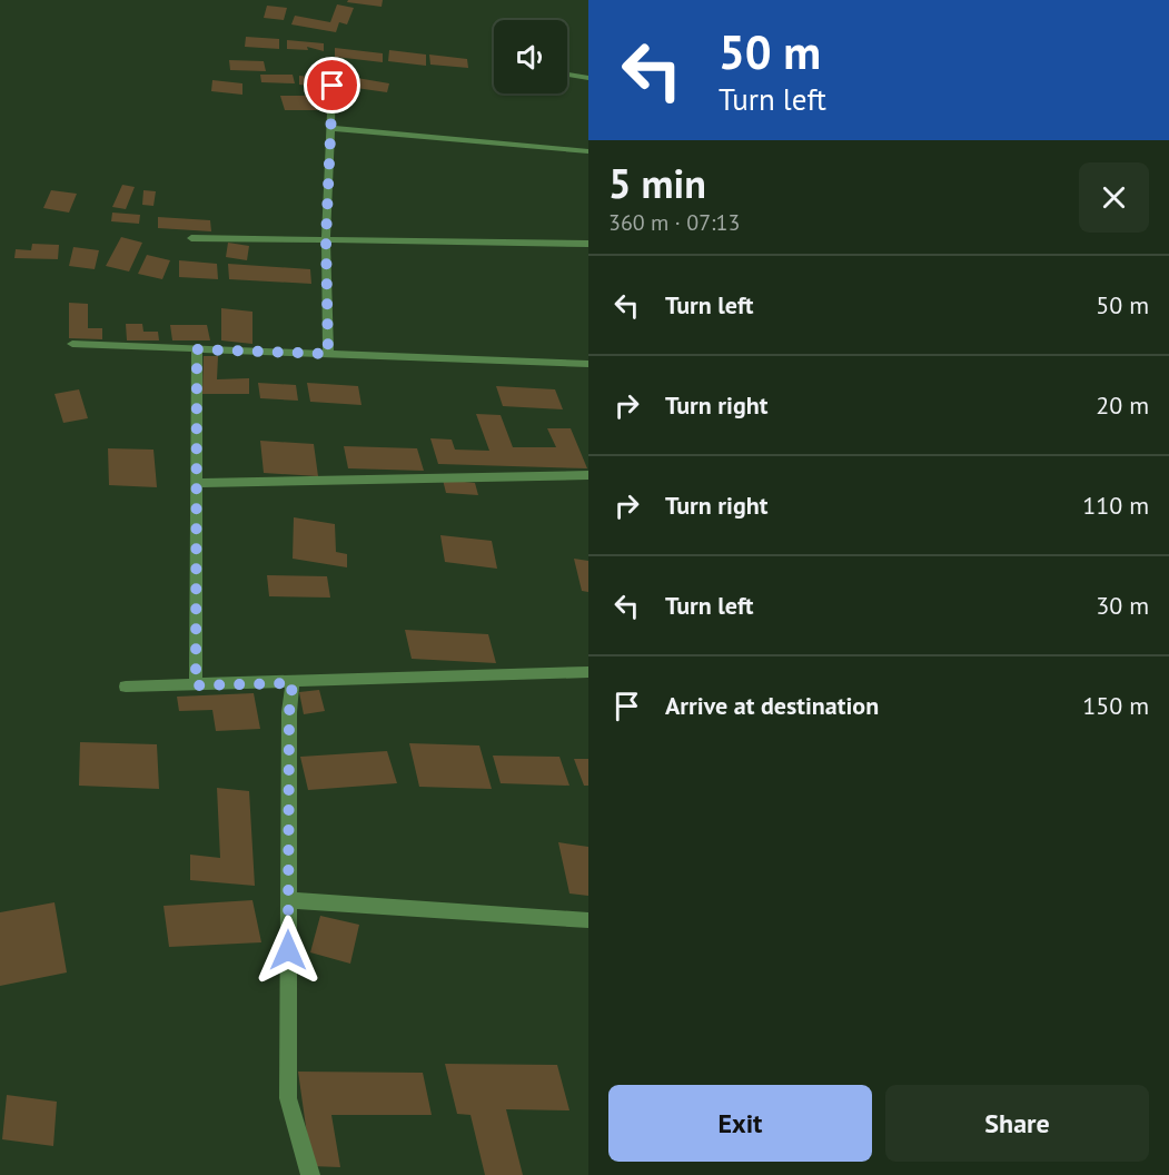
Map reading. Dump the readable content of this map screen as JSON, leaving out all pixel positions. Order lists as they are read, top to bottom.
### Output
{
  "page": {
    "turn": ["50 m", "Turn left"],
    "heading": ["5 min", "360 m · 07:13"],
    "list": [
      {
        "name": "Turn left",
        "value": "50 m"
      },
      {
        "name": "Turn right",
        "value": "20 m"
      },
      {
        "name": "Turn right",
        "value": "110 m"
      },
      {
        "name": "Turn left",
        "value": "30 m"
      },
      {
        "name": "Arrive at destination",
        "value": "150 m"
      }
    ],
    "buttons": ["Exit", "Share"]
  }
}
